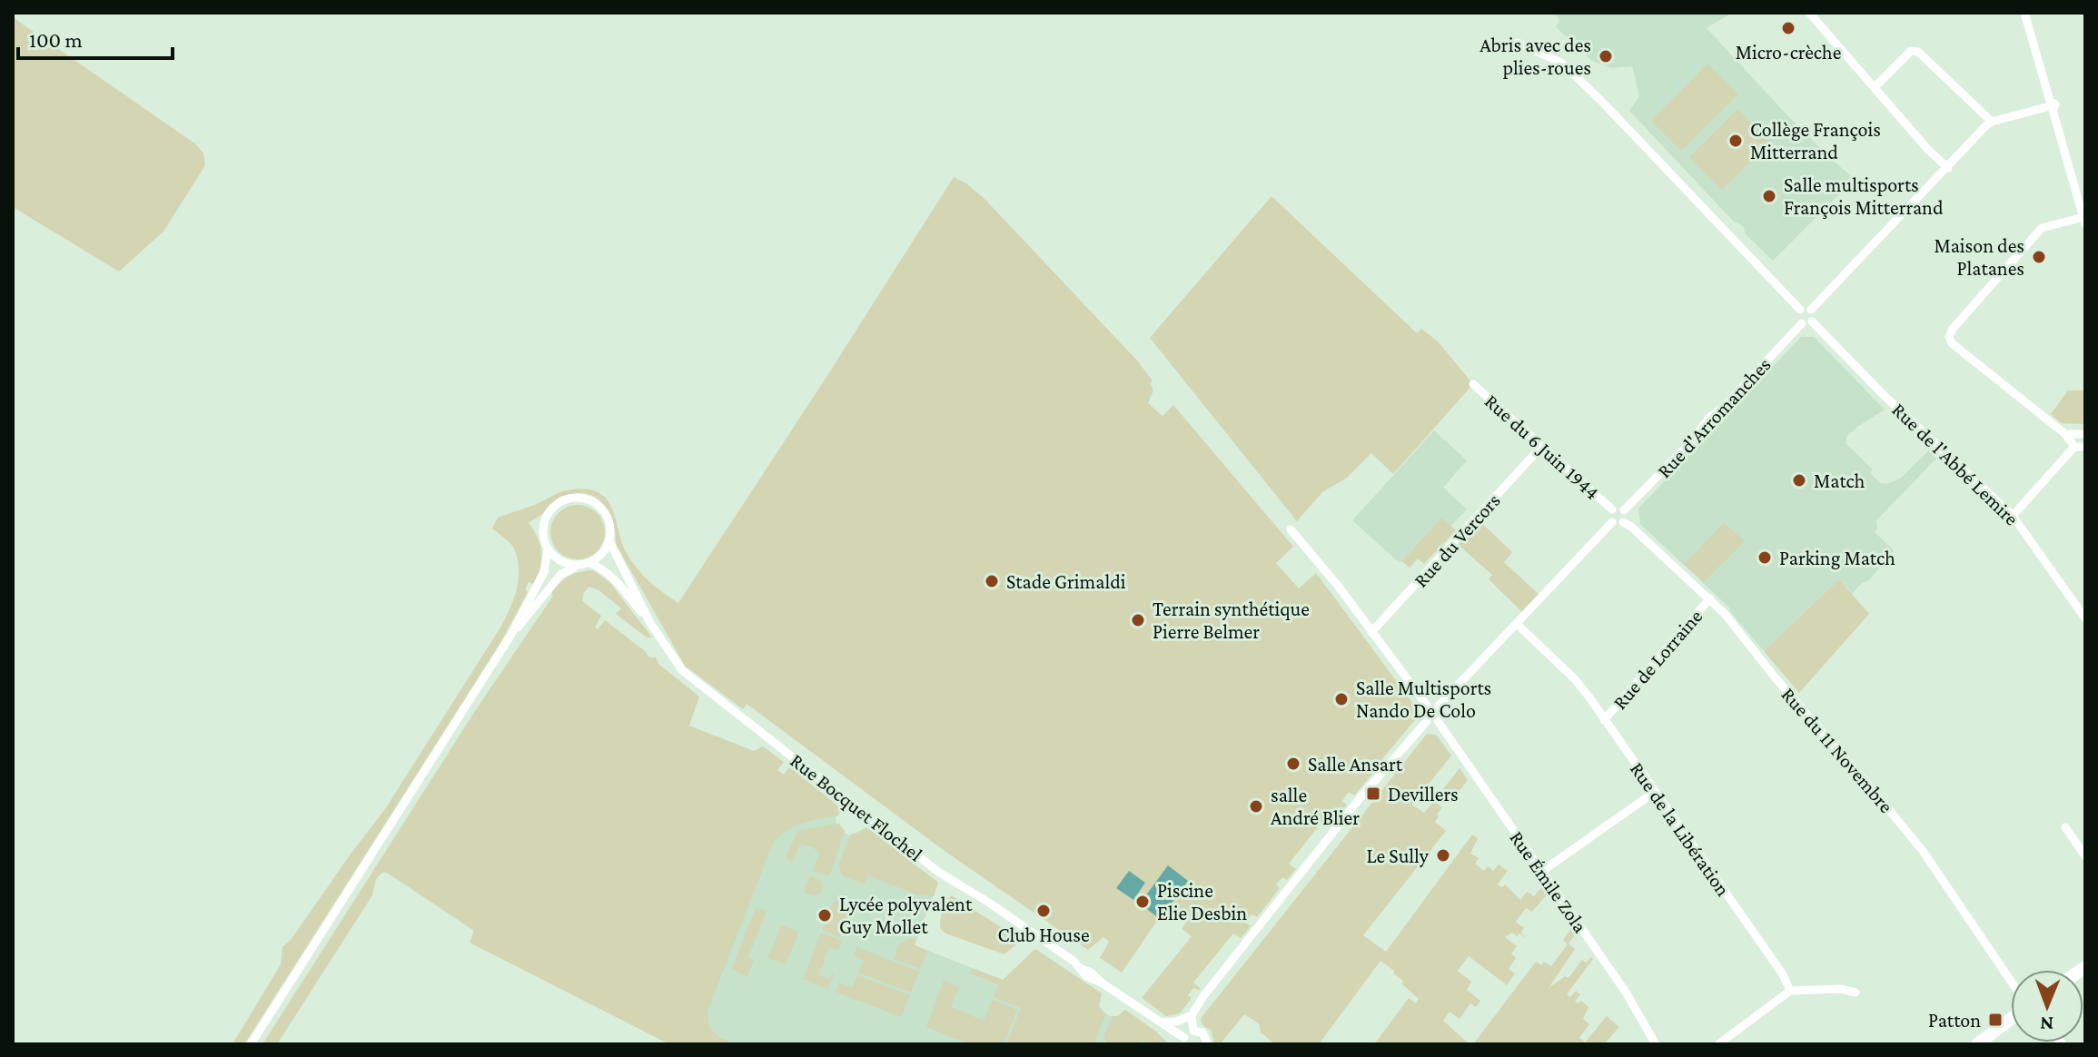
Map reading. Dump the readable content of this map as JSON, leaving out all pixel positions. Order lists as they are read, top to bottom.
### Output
{
  "streets": {
    "street": [
      "Rue d'Arromanches",
      "Rue du 6 Juin 1944",
      "Rue de l'Abbé Lemire",
      "Rue du Vercors",
      "Rue de Lorraine",
      "Rue du 11 Novembre",
      "Rue Bocquet Flochel",
      "Rue de la Libération",
      "Rue Émile Zola"
    ]
  },
  "crossings": [
    ["Rue d'Arromanches", "Rue du 6 Juin 1944"],
    ["Rue d'Arromanches", "Rue de l'Abbé Lemire"],
    ["Rue d'Arromanches", "Rue du 11 Novembre"],
    ["Rue du 6 Juin 1944", "Rue du Vercors"],
    ["Rue du 6 Juin 1944", "Rue du 11 Novembre"],
    ["Rue de Lorraine", "Rue du 11 Novembre"],
    ["Rue de Lorraine", "Rue de la Libération"]
  ],
  "places": {
    "other": [
      "Micro-crèche",
      "Abris avec des plies-roues",
      "Collège François Mitterrand",
      "Salle multisports François Mitterrand",
      "Maison des Platanes",
      "Match",
      "Parking Match",
      "Stade Grimaldi",
      "Terrain synthétique Pierre Belmer",
      "Salle Multisports Nando De Colo",
      "Salle Ansart",
      "salle André Blier",
      "Le Sully",
      "Piscine Elie Desbin",
      "Club House",
      "Lycée polyvalent Guy Mollet"
    ],
    "transit": ["Devillers", "Patton"]
  },
  "scale_bar": "100 m",
  "north": "bottom"
}
